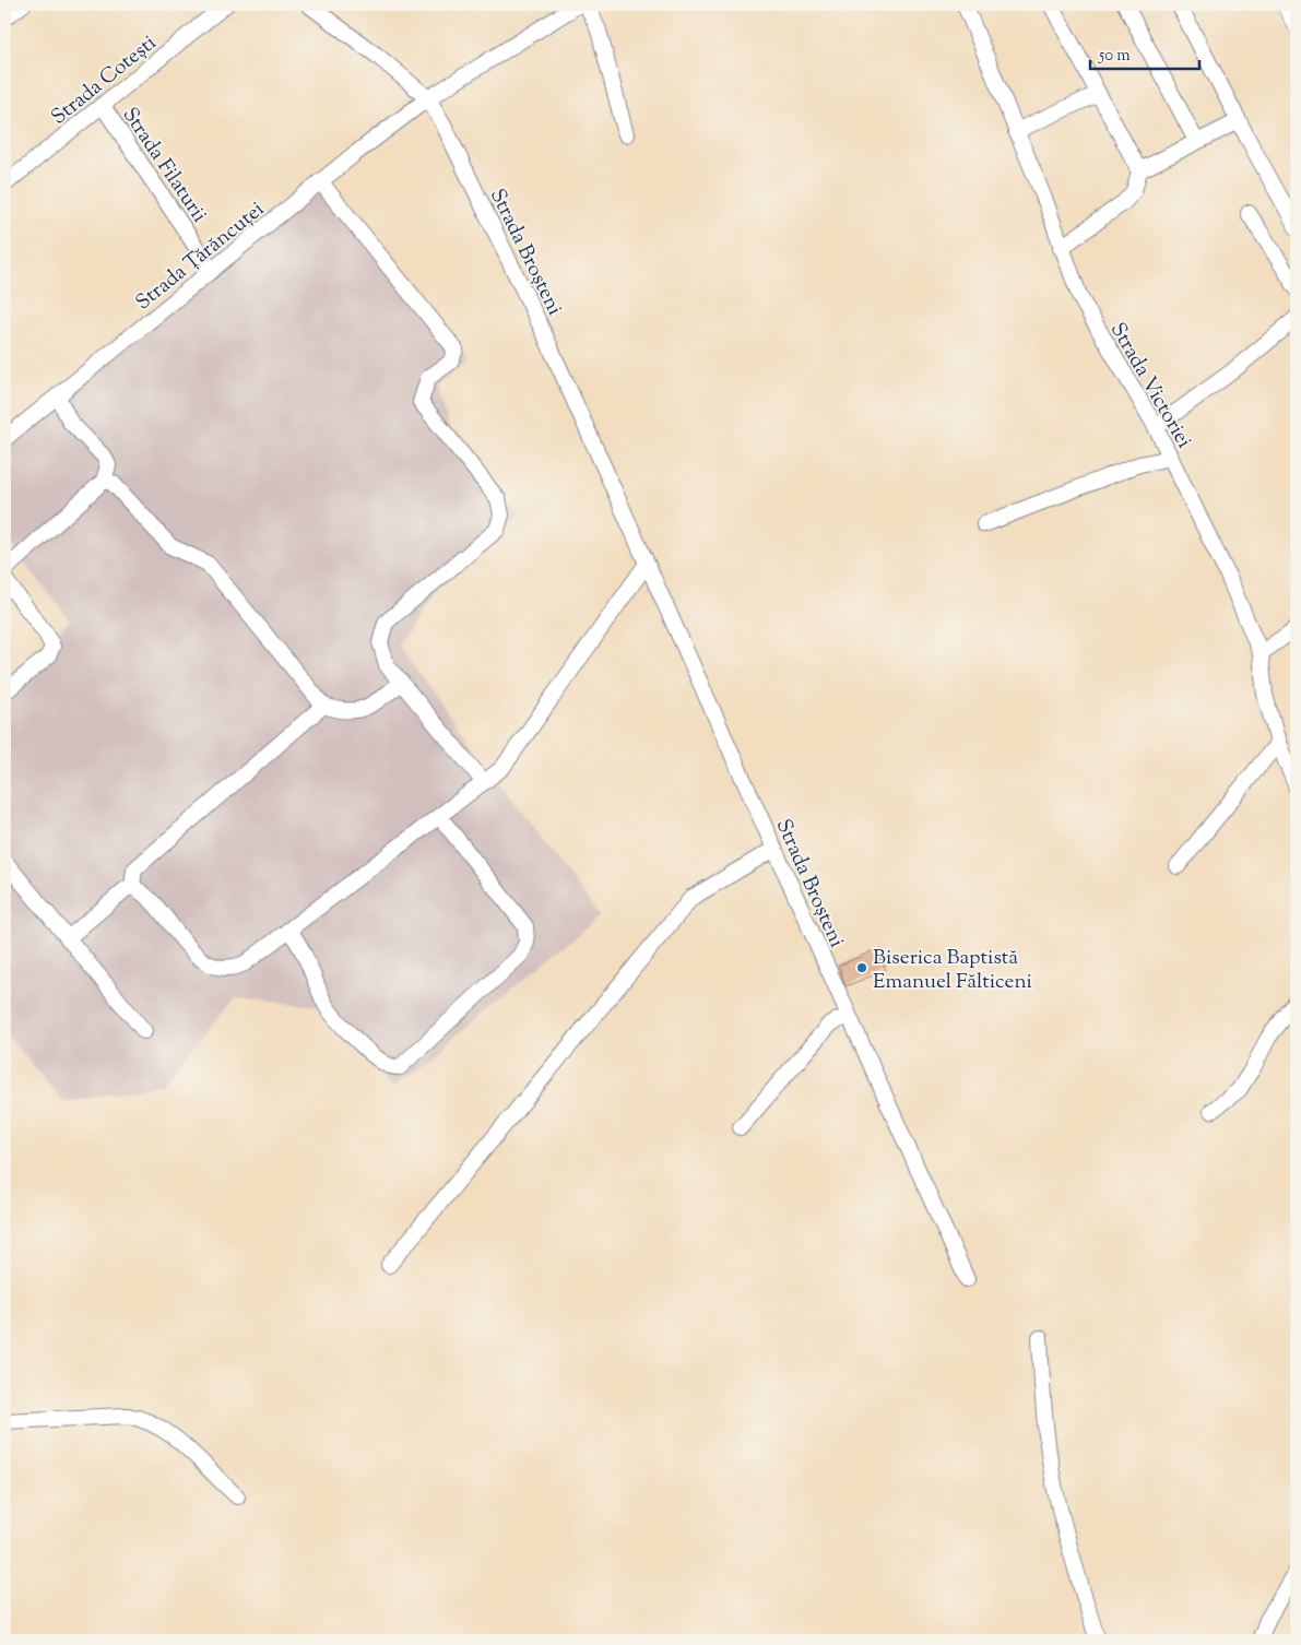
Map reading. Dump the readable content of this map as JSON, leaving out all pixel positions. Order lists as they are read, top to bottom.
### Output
{
  "streets": {
    "street": [
      "Strada Cotești",
      "Strada Filaturii",
      "Strada Broșteni",
      "Strada Țărăncuței",
      "Strada Victoriei"
    ]
  },
  "crossings": [
    ["Strada Cotești", "Strada Filaturii"],
    ["Strada Filaturii", "Strada Țărăncuței"],
    ["Strada Broșteni", "Strada Țărăncuței"]
  ],
  "places": ["Biserica Baptistă Emanuel Fălticeni"],
  "scale_bar": "50 m"
}
